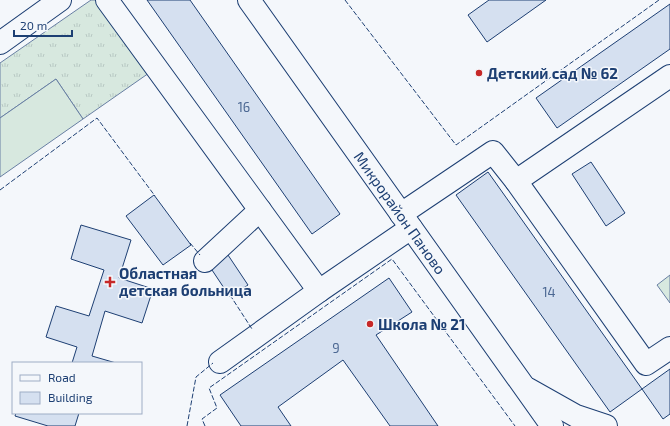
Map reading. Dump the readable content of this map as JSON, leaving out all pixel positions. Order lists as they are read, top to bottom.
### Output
{
  "streets": {
    "street": ["Микрорайон Паново"]
  },
  "places": {
    "other": ["Детский сад № 62", "Школа № 21"],
    "health": ["Областная детская больница"]
  },
  "house_numbers": ["16", "14", "9"],
  "legend": ["Road", "Building"],
  "scale_bar": "20 m"
}
